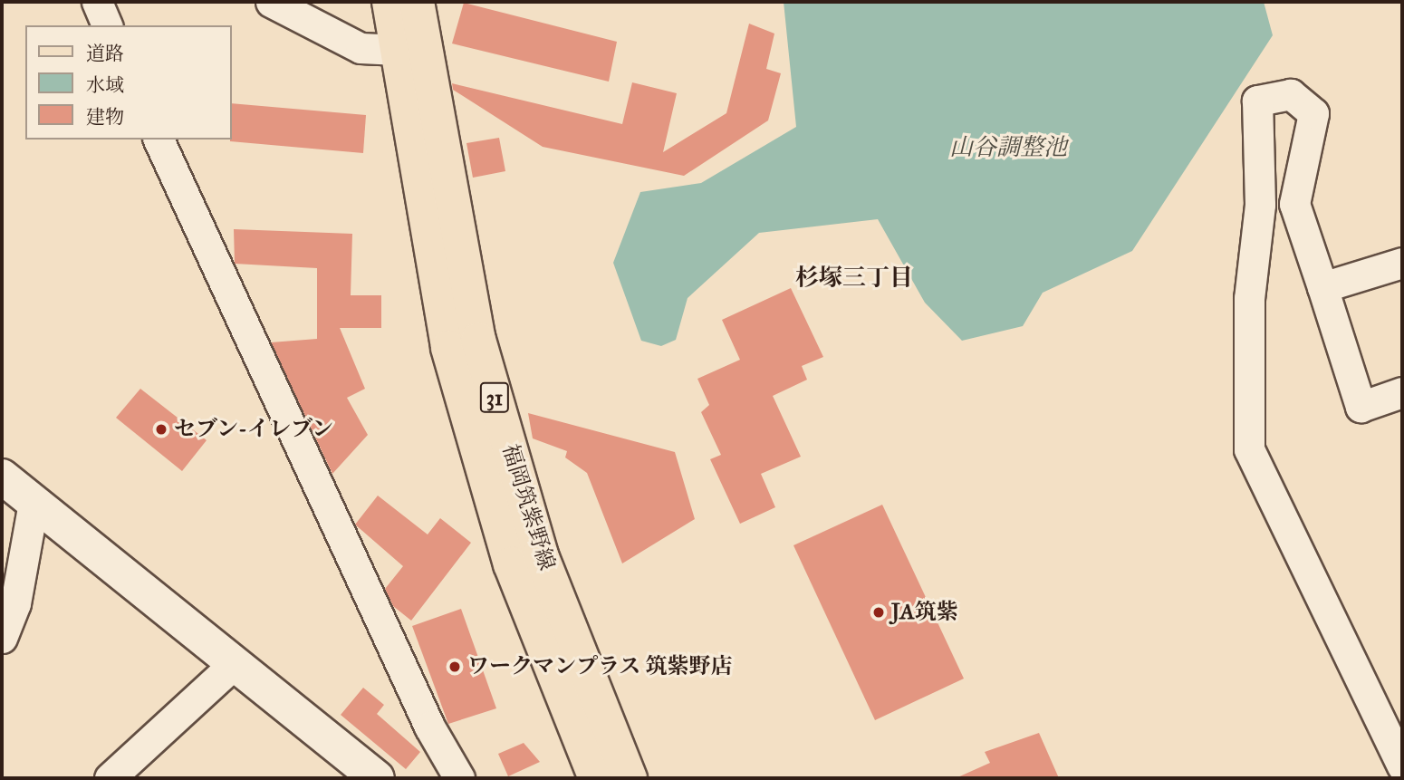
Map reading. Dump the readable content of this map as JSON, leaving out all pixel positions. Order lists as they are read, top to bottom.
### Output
{
  "streets": {
    "main road": ["31", "福岡筑紫野線"]
  },
  "districts": ["杉塚三丁目"],
  "water": ["山谷調整池"],
  "places": ["セブン-イレブン", "JA筑紫", "ワークマンプラス 筑紫野店"],
  "legend": ["道路", "水域", "建物"]
}
